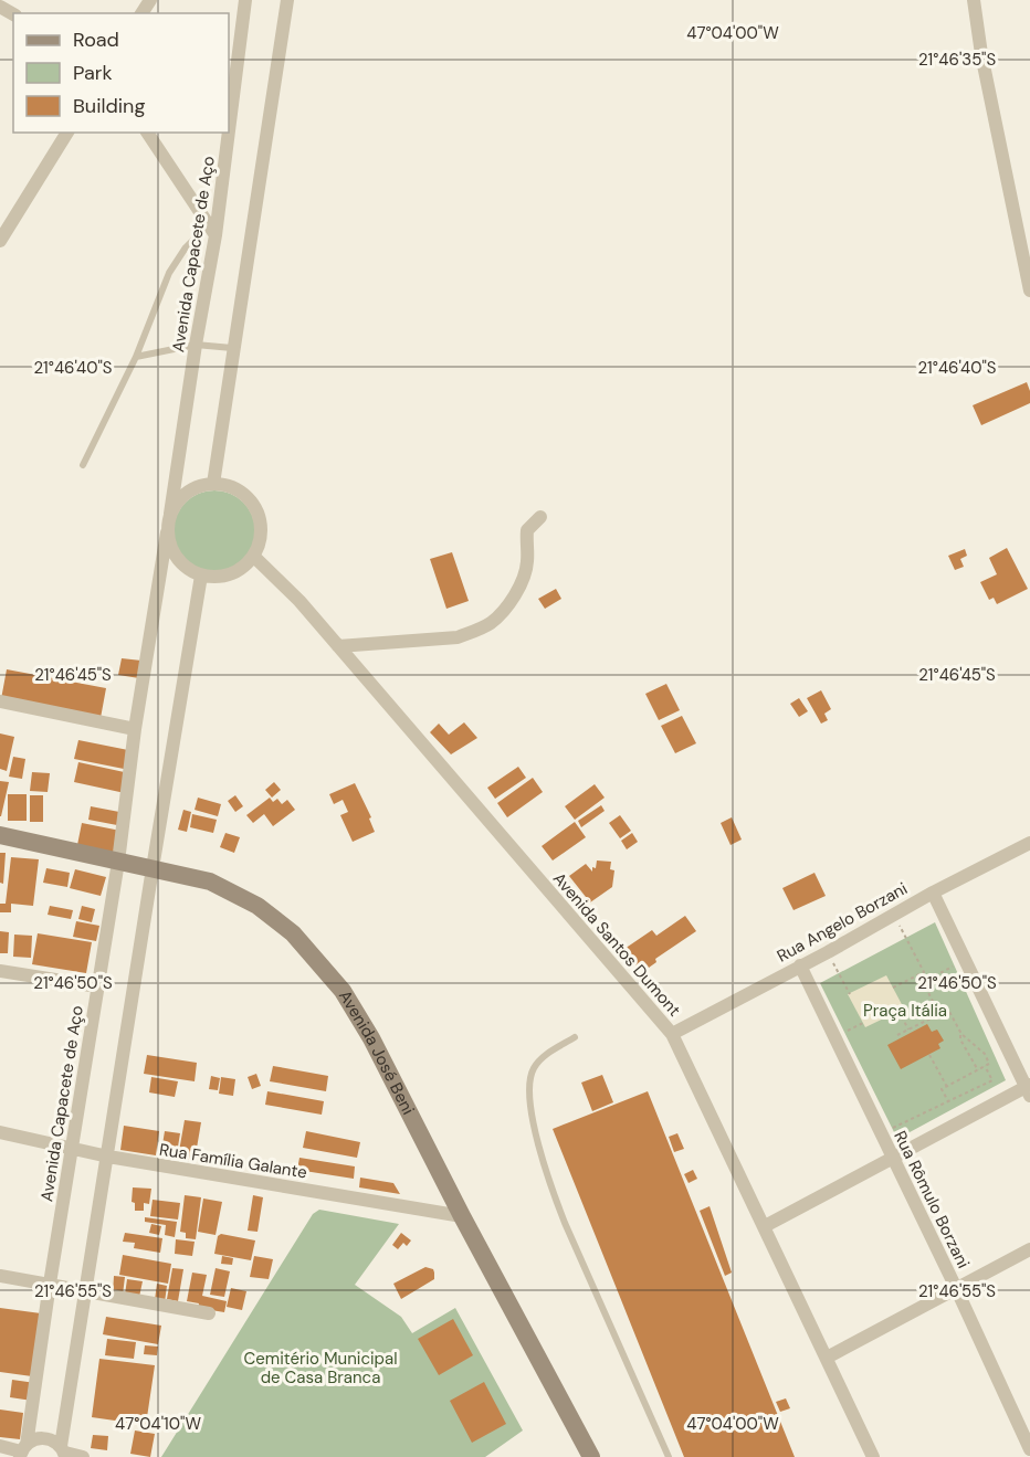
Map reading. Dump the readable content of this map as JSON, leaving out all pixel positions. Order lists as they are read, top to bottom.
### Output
{
  "streets": {
    "main road": ["Avenida José Beni"],
    "street": [
      "Avenida Capacete de Aço",
      "Rua Angelo Borzani",
      "Avenida Santos Dumont",
      "Rua Família Galante",
      "Rua Rômulo Borzani"
    ]
  },
  "crossings": [
    ["Avenida Capacete de Aço", "Avenida Santos Dumont"],
    ["Avenida Capacete de Aço", "Avenida José Beni"],
    ["Avenida Capacete de Aço", "Rua Família Galante"],
    ["Rua Angelo Borzani", "Avenida Santos Dumont"],
    ["Rua Angelo Borzani", "Rua Rômulo Borzani"],
    ["Avenida José Beni", "Rua Família Galante"]
  ],
  "parks": ["Praça Itália", "Cemitério Municipal de Casa Branca"],
  "legend": ["Road", "Park", "Building"],
  "coordinates": [
    "47°04'00\"W",
    "21°46'35\"S",
    "21°46'40\"S",
    "21°46'45\"S",
    "21°46'50\"S",
    "21°46'55\"S",
    "47°04'10\"W"
  ]
}
